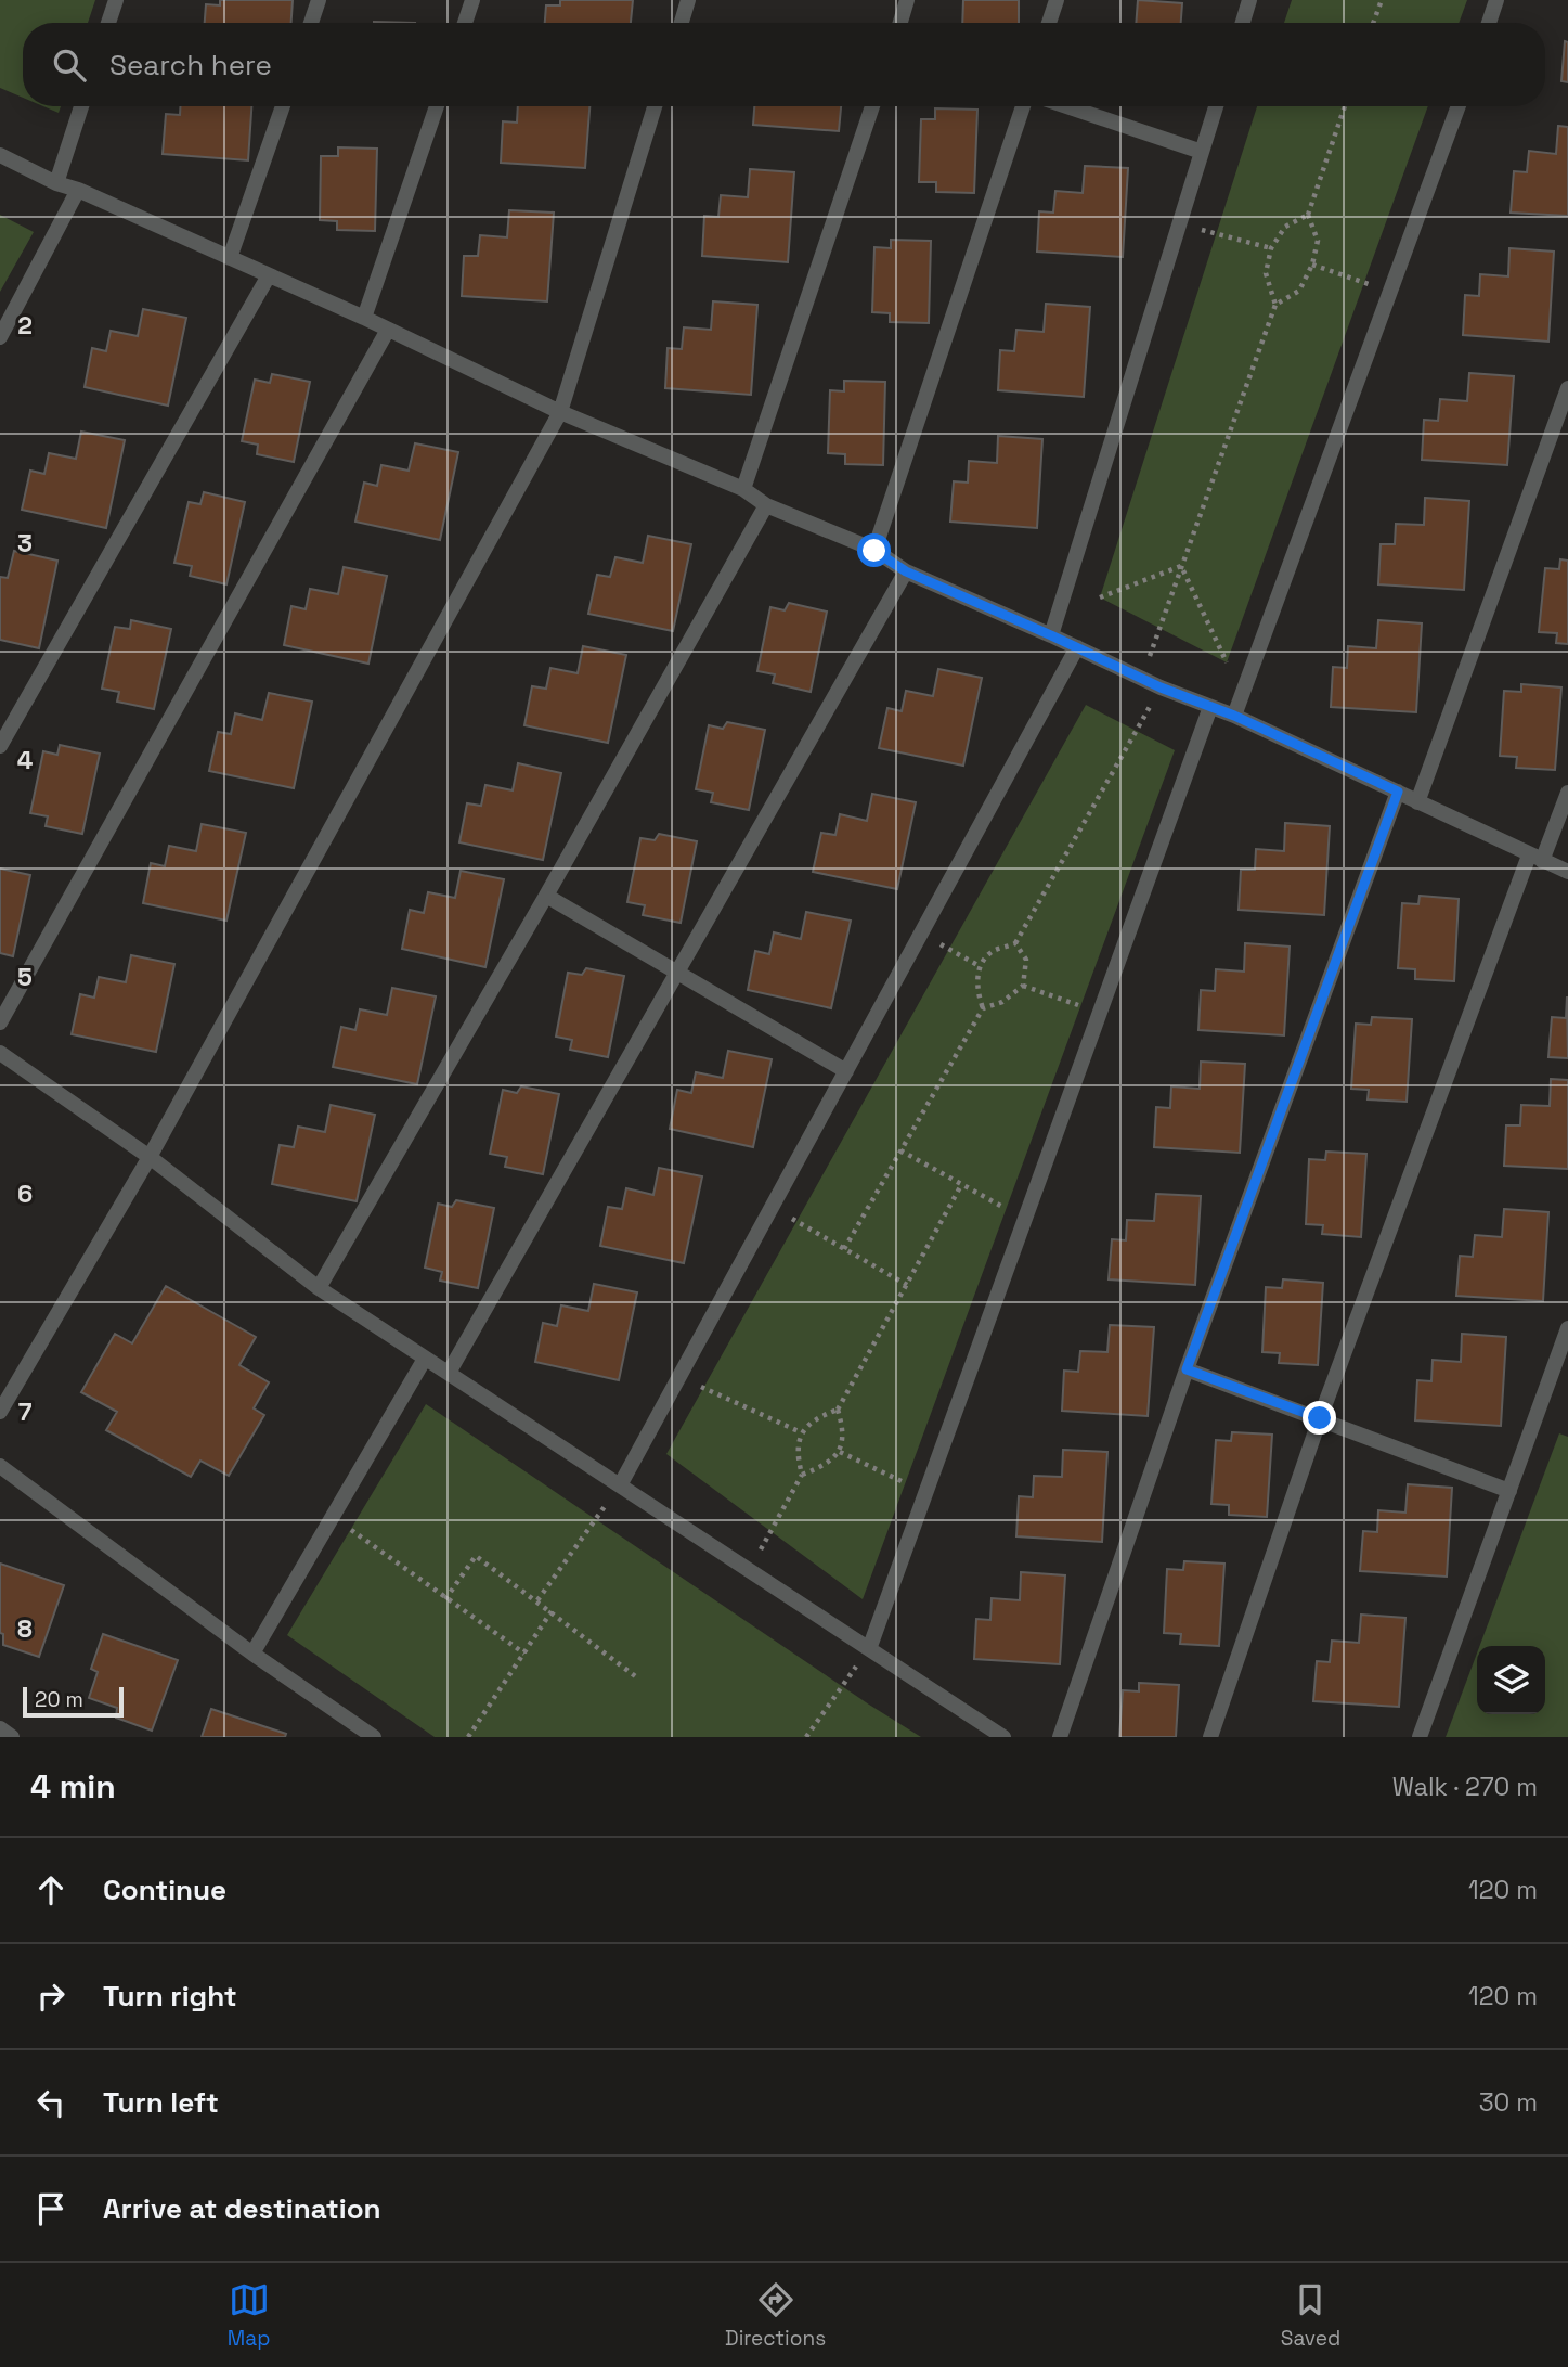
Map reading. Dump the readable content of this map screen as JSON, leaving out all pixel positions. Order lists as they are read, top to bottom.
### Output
{
  "scale_bar": "20 m",
  "page": {
    "search": "Search here",
    "scale": "20 m",
    "heading": ["4 min", "Walk · 270 m"],
    "list": [
      ["Continue", "120 m"],
      ["Turn right", "120 m"],
      ["Turn left", "30 m"],
      "Arrive at destination"
    ],
    "nav": ["Map", "Directions", "Saved"]
  },
  "grid": {
    "rows": [
      "2",
      "3",
      "4",
      "5",
      "6",
      "7",
      "8"
    ]
  }
}
